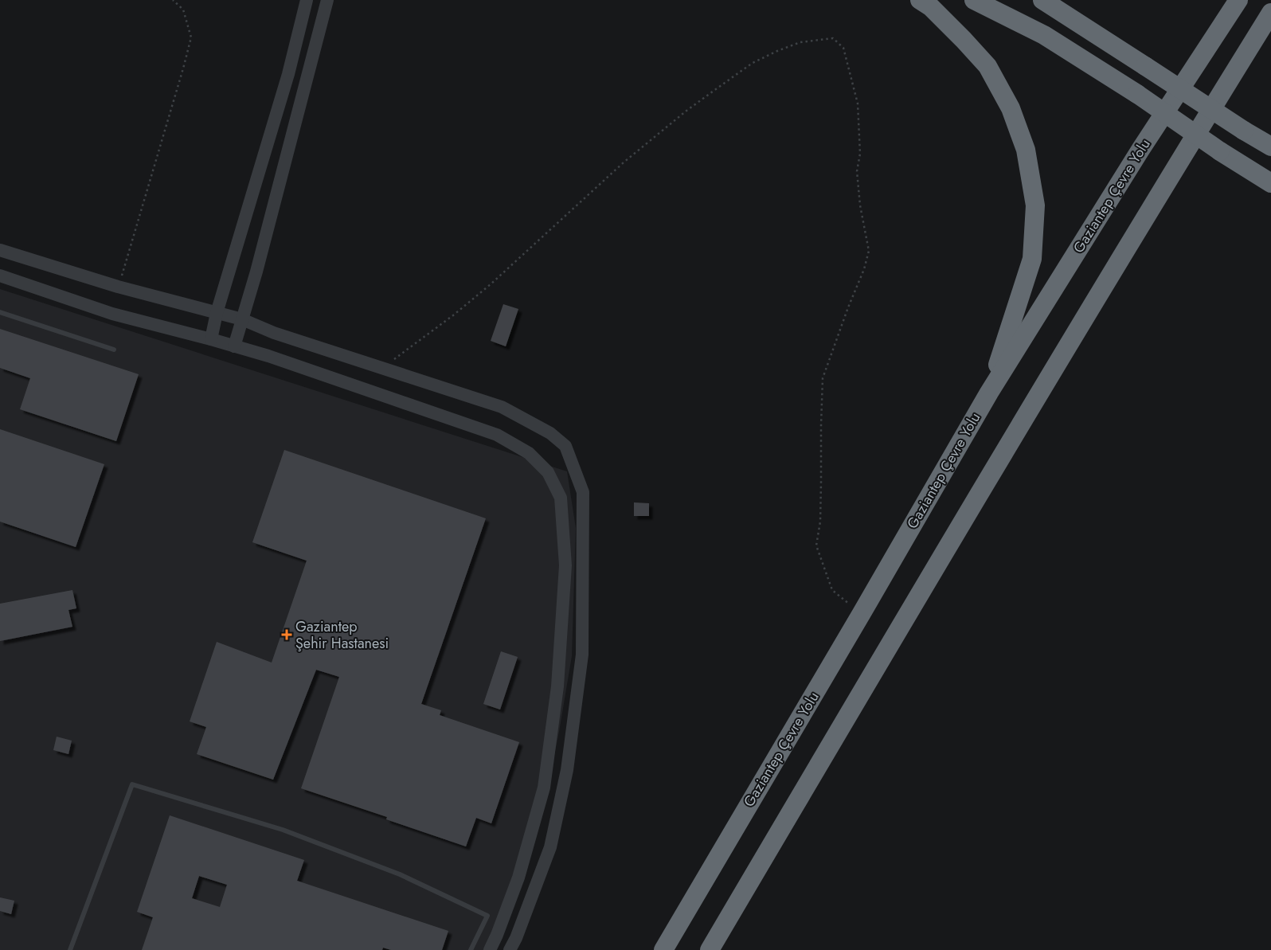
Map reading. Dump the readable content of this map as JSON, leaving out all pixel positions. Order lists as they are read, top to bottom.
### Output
{
  "streets": {
    "highway": ["Gaziantep Çevre Yolu"]
  },
  "places": {
    "health": ["Gaziantep Şehir Hastanesi"]
  }
}
